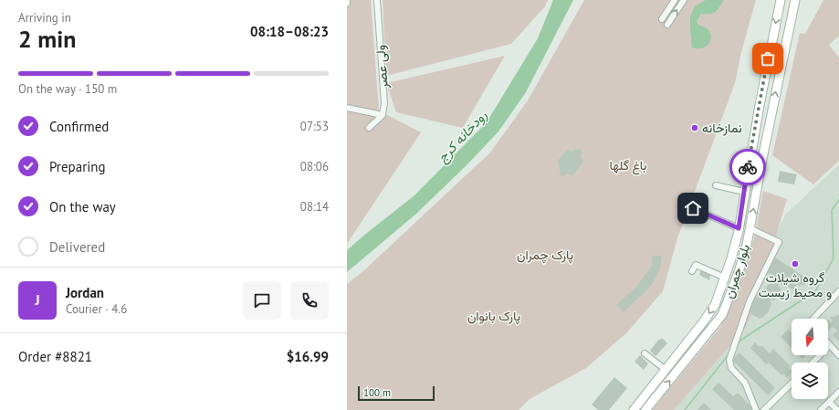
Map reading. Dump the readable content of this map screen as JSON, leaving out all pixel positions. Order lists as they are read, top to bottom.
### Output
{
  "streets": {
    "main road": ["بلوار چمران"],
    "street": ["ولی عصر"]
  },
  "water": ["رودخانه کرج"],
  "parks": ["باغ گلها", "پارک چمران", "پارک بانوان"],
  "places": ["نمازخانه", "گروه شیلات و محیط زیست"],
  "scale_bar": "100 m",
  "north": "bottom",
  "page": {
    "heading": ["2 min", "Arriving in", "08:18–08:23"],
    "panel": [
      "Jordan",
      "Courier · 4.6",
      "Order #8821",
      "$16.99"
    ],
    "bar": "On the way · 150 m",
    "list": [
      ["Confirmed", "07:53"],
      ["Preparing", "08:06"],
      ["On the way", "08:14"],
      "Delivered"
    ],
    "round": "J",
    "scale": "100 m"
  }
}
